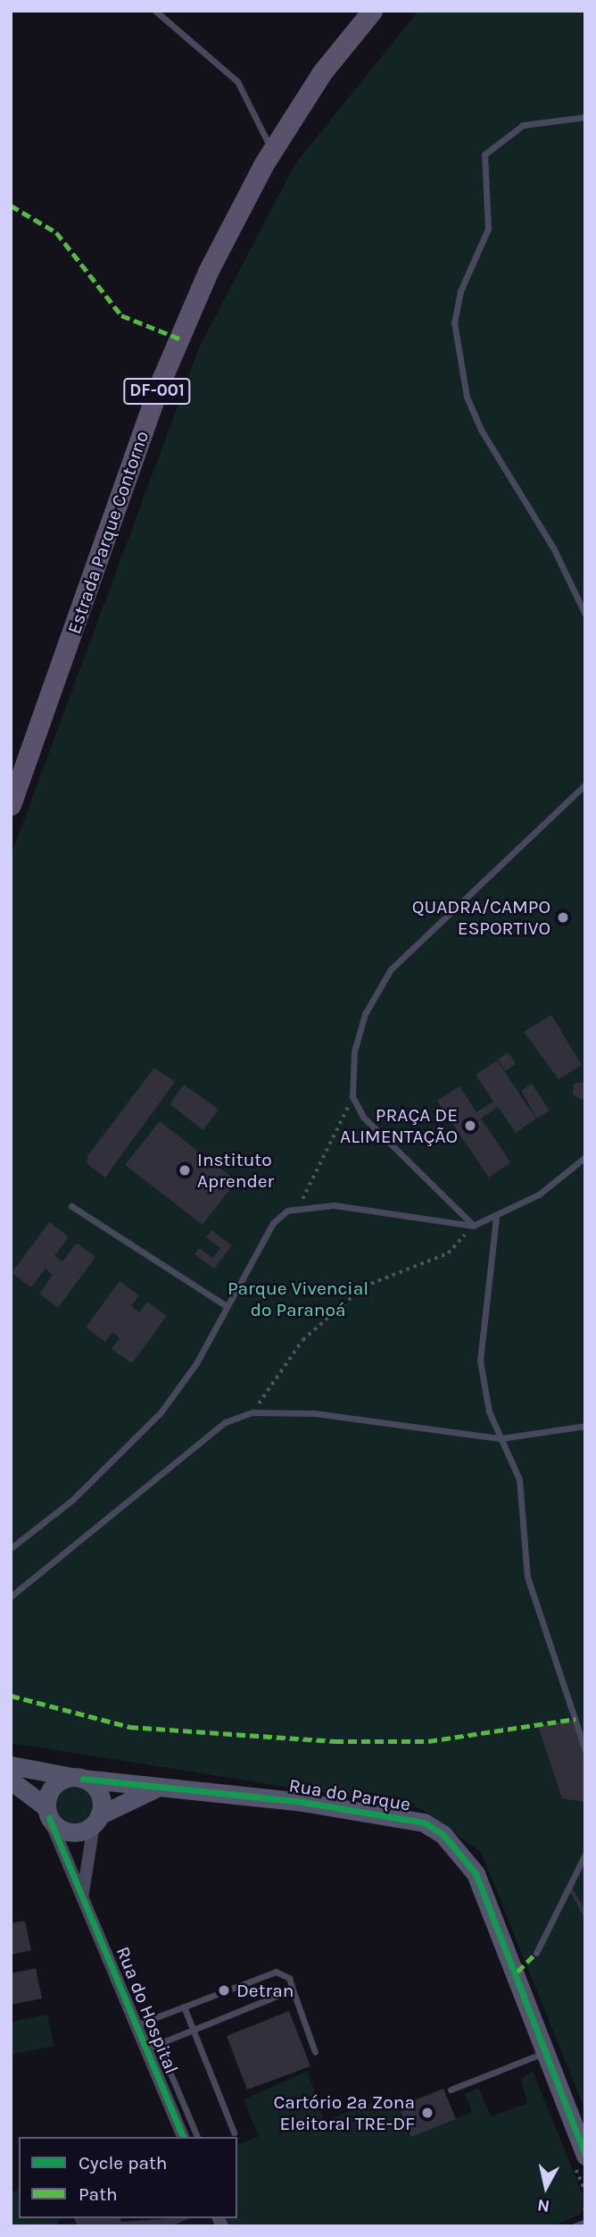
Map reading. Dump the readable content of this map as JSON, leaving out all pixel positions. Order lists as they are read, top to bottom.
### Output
{
  "streets": {
    "main road": ["DF-001", "Estrada Parque Contorno"],
    "street": ["Rua do Parque", "Rua do Hospital"]
  },
  "crossings": [
    ["Rua do Parque", "Rua do Hospital"]
  ],
  "parks": ["Parque Vivencial do Paranoá"],
  "places": [
    "QUADRA/CAMPO ESPORTIVO",
    "PRAÇA DE ALIMENTAÇÃO",
    "Instituto Aprender",
    "Detran",
    "Cartório 2ª Zona Eleitoral TRE-DF"
  ],
  "legend": ["Cycle path", "Path"],
  "north": "bottom"
}
